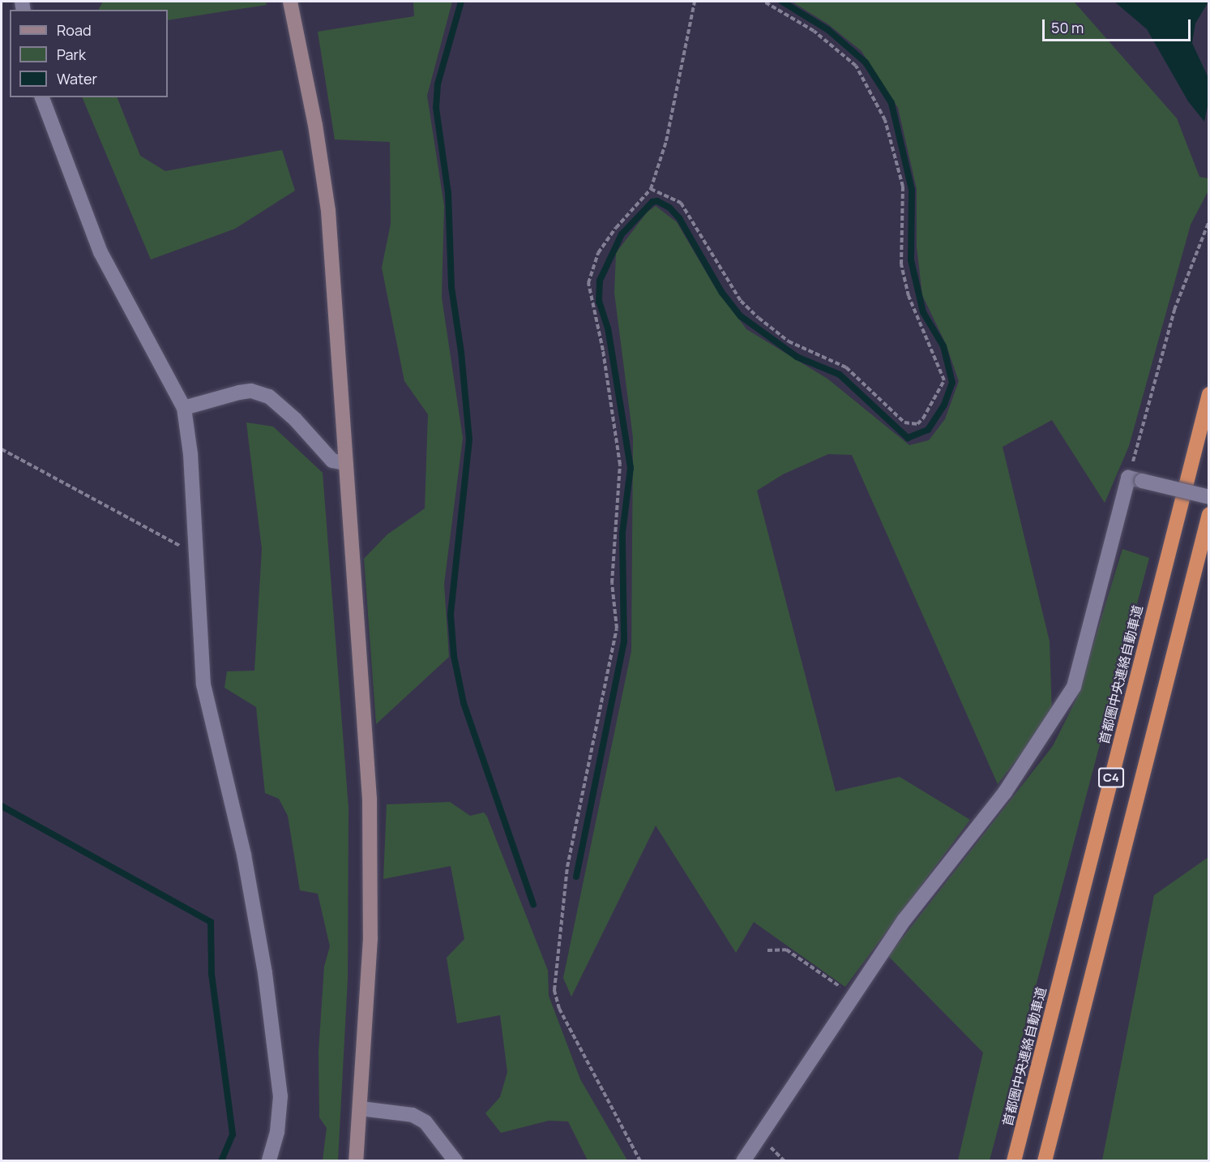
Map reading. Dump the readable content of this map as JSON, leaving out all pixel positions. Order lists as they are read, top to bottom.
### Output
{
  "streets": {
    "highway": ["首都圏中央連絡自動車道", "C4"]
  },
  "legend": ["Road", "Park", "Water"],
  "scale_bar": "50 m"
}
